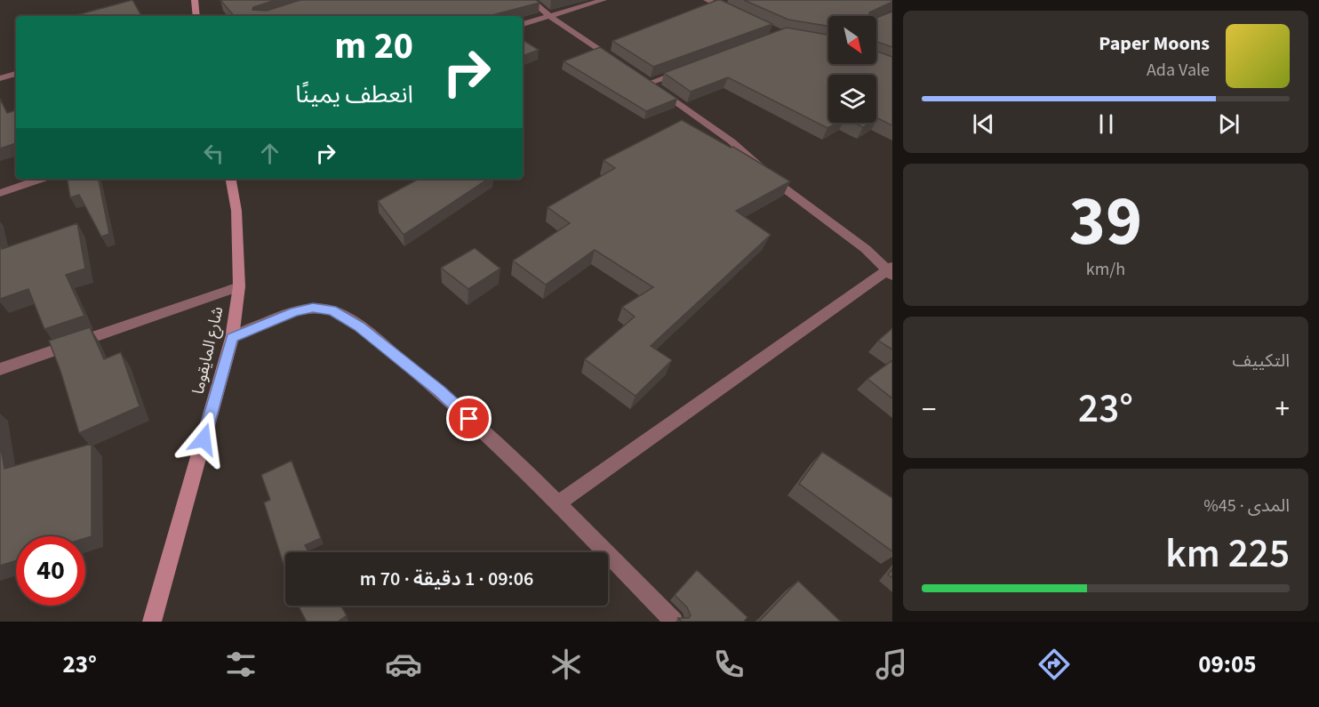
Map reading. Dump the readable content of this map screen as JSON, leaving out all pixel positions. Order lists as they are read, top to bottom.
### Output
{
  "streets": {
    "street": ["شارع المايقوما"]
  },
  "north": "bottom right",
  "page": {
    "turn": ["20 m", "انعطف يمينًا"],
    "song": ["Paper Moons", "Ada Vale"],
    "tile": [
      ["39", "km/h"],
      "التكييف",
      ["المدى · 45%", "225 km"]
    ],
    "heat": ["−", "23°", "+"],
    "limit": "40",
    "trip": "09:06 · 1 دقيقة · 70 m",
    "tabs": ["09:05", "23°"]
  }
}
